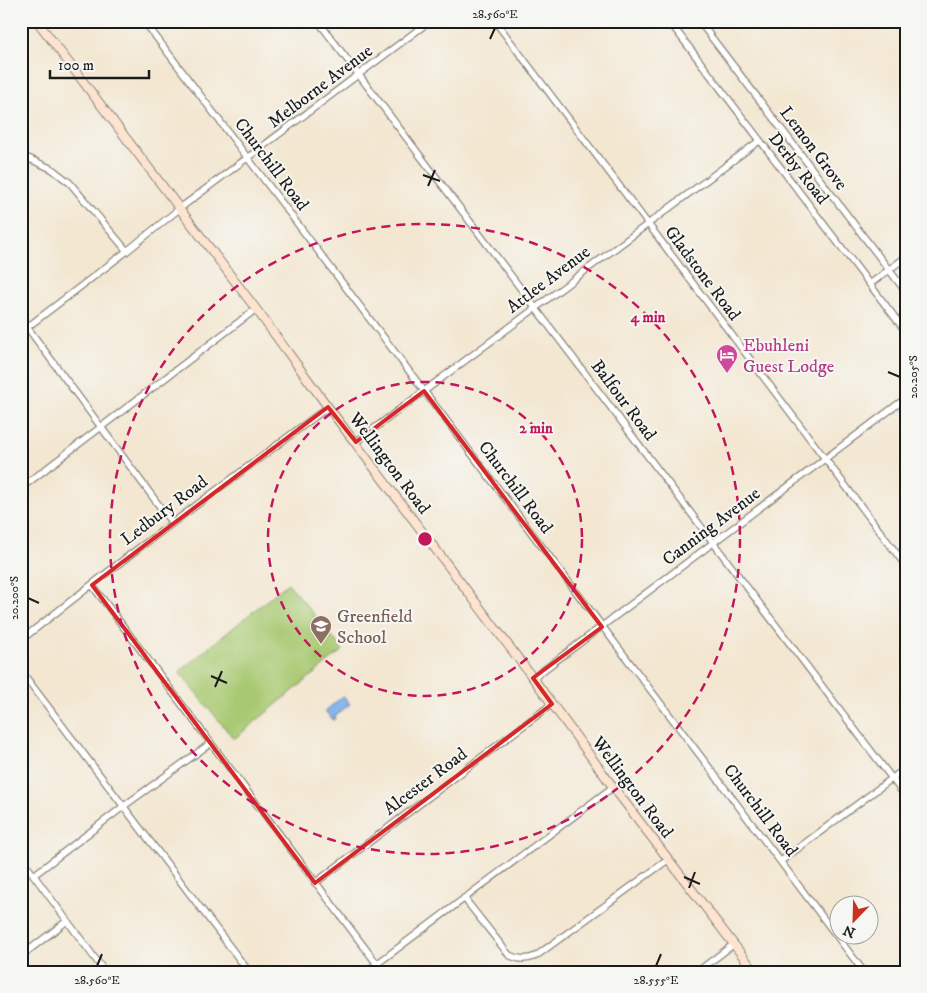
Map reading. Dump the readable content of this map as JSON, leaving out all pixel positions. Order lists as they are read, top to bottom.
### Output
{
  "streets": {
    "main road": ["Wellington Road"],
    "street": [
      "Melborne Avenue",
      "Lemon Grove",
      "Churchill Road",
      "Derby Road",
      "Gladstone Road",
      "Attlee Avenue",
      "Balfour Road",
      "Ledbury Road",
      "Canning Avenue",
      "Alcester Road"
    ]
  },
  "crossings": [
    ["Melborne Avenue", "Churchill Road"],
    ["Melborne Avenue", "Balfour Road"],
    ["Melborne Avenue", "Wellington Road"],
    ["Churchill Road", "Attlee Avenue"],
    ["Churchill Road", "Canning Avenue"],
    ["Derby Road", "Attlee Avenue"],
    ["Gladstone Road", "Attlee Avenue"],
    ["Gladstone Road", "Canning Avenue"],
    ["Attlee Avenue", "Balfour Road"],
    ["Attlee Avenue", "Wellington Road"],
    ["Balfour Road", "Canning Avenue"],
    ["Wellington Road", "Ledbury Road"],
    ["Wellington Road", "Canning Avenue"],
    ["Wellington Road", "Alcester Road"]
  ],
  "places": {
    "hotel": ["Ebuhleni Guest Lodge"],
    "school or university": ["Greenfield School"]
  },
  "scale_bar": "100 m",
  "north": "bottom left",
  "coordinates": [
    "28.560°E",
    "20.205°S",
    "20.200°S",
    "28.555°E"
  ],
  "rings": ["4 min", "2 min"]
}
